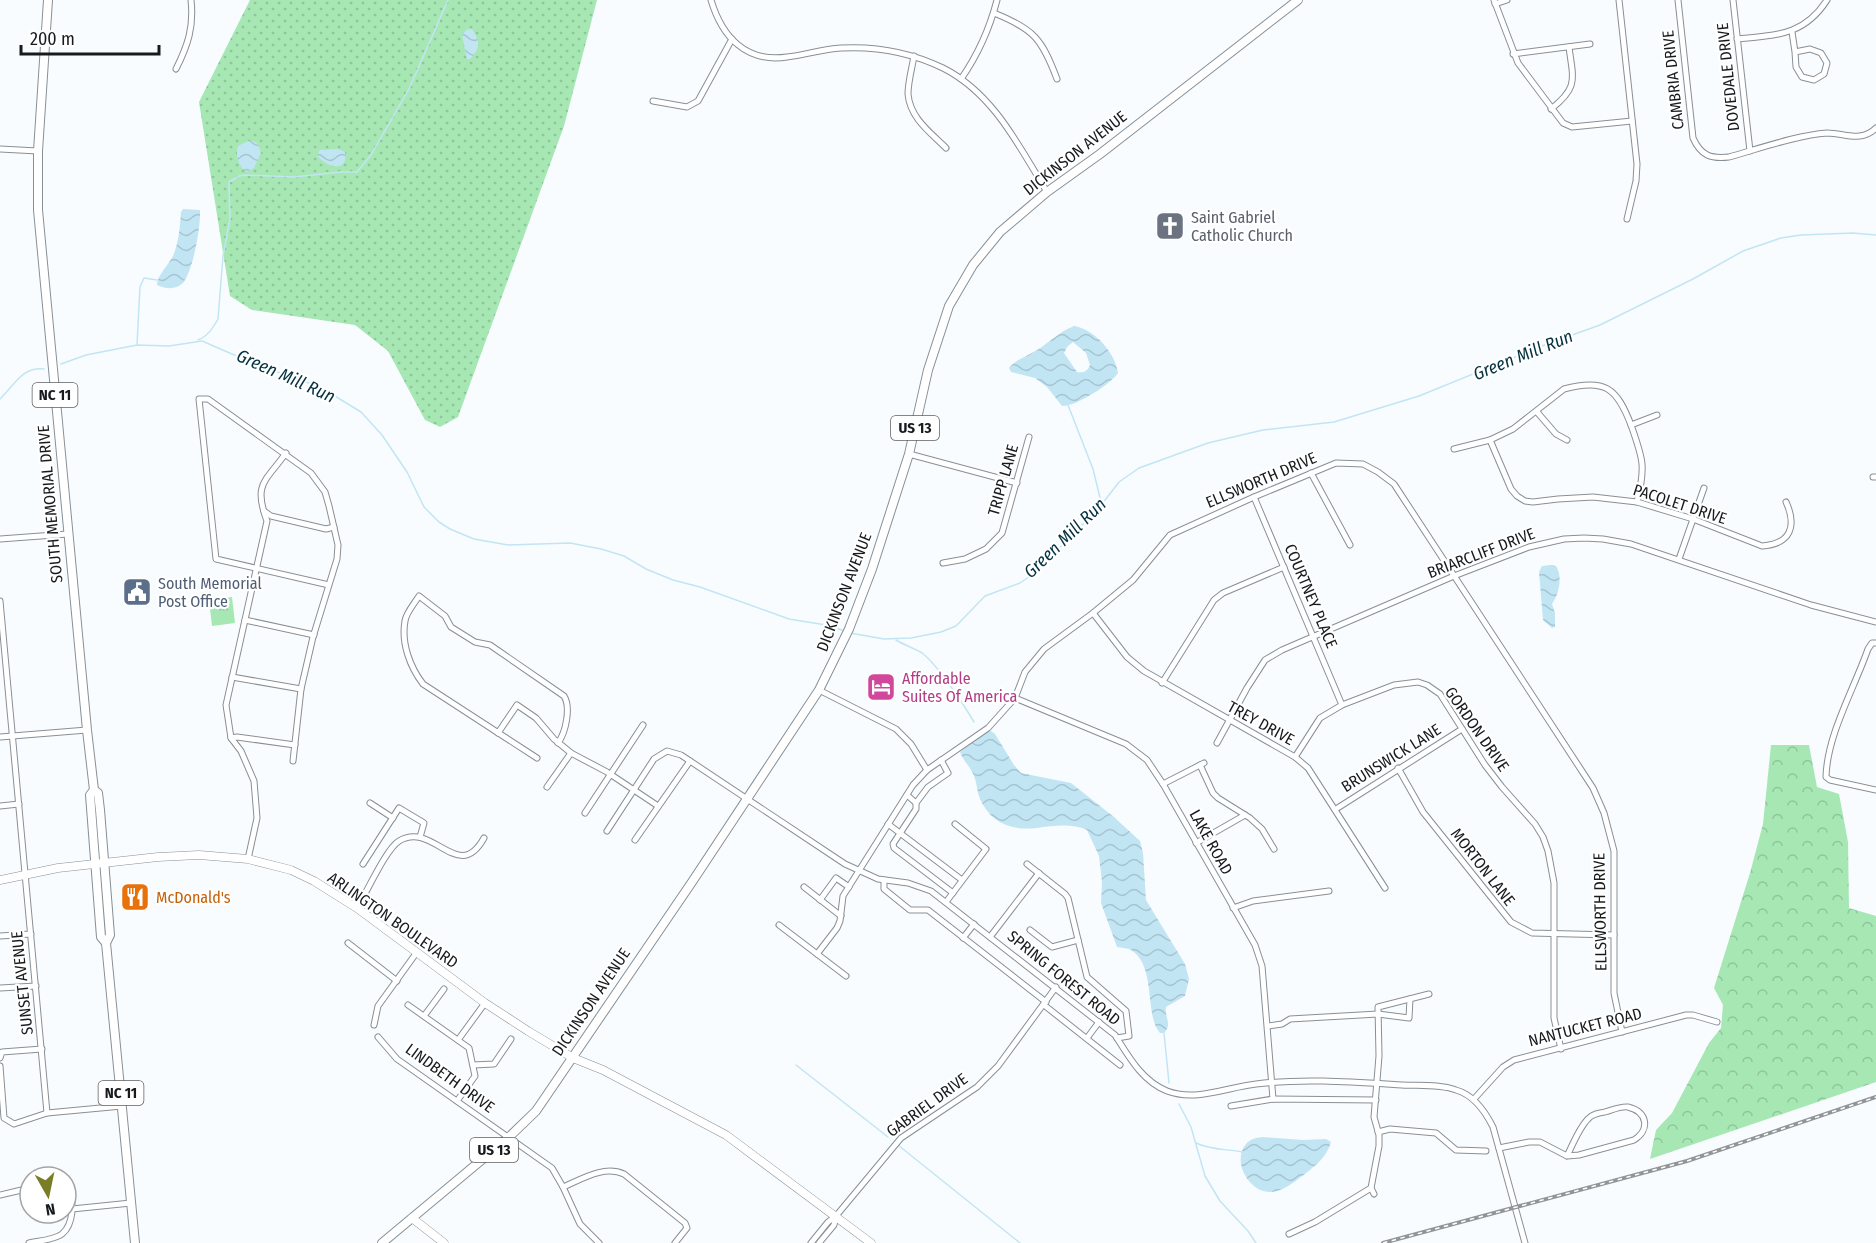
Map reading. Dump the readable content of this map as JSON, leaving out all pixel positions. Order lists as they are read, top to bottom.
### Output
{
  "streets": {
    "main road": [
      "DICKINSON AVENUE",
      "NC 11",
      "US 13",
      "SOUTH MEMORIAL DRIVE",
      "ARLINGTON BOULEVARD"
    ],
    "street": [
      "DOVEDALE DRIVE",
      "CAMBRIA DRIVE",
      "TRIPP LANE",
      "ELLSWORTH DRIVE",
      "PACOLET DRIVE",
      "BRIARCLIFF DRIVE",
      "COURTNEY PLACE",
      "TREY DRIVE",
      "GORDON DRIVE",
      "BRUNSWICK LANE",
      "LAKE ROAD",
      "MORTON LANE",
      "SPRING FOREST ROAD",
      "SUNSET AVENUE",
      "NANTUCKET ROAD",
      "LINDBETH DRIVE",
      "GABRIEL DRIVE"
    ]
  },
  "crossings": [
    ["DOVEDALE DRIVE", "CAMBRIA DRIVE"],
    ["DICKINSON AVENUE", "ARLINGTON BOULEVARD"],
    ["DICKINSON AVENUE", "SPRING FOREST ROAD"],
    ["DICKINSON AVENUE", "LINDBETH DRIVE"],
    ["ELLSWORTH DRIVE", "BRIARCLIFF DRIVE"],
    ["ELLSWORTH DRIVE", "COURTNEY PLACE"],
    ["ELLSWORTH DRIVE", "TREY DRIVE"],
    ["ELLSWORTH DRIVE", "LAKE ROAD"],
    ["ELLSWORTH DRIVE", "MORTON LANE"],
    ["ELLSWORTH DRIVE", "SPRING FOREST ROAD"],
    ["ELLSWORTH DRIVE", "NANTUCKET ROAD"],
    ["SOUTH MEMORIAL DRIVE", "ARLINGTON BOULEVARD"],
    ["BRIARCLIFF DRIVE", "COURTNEY PLACE"],
    ["BRIARCLIFF DRIVE", "TREY DRIVE"],
    ["COURTNEY PLACE", "GORDON DRIVE"],
    ["TREY DRIVE", "GORDON DRIVE"],
    ["TREY DRIVE", "BRUNSWICK LANE"],
    ["GORDON DRIVE", "BRUNSWICK LANE"],
    ["GORDON DRIVE", "MORTON LANE"],
    ["GORDON DRIVE", "NANTUCKET ROAD"],
    ["BRUNSWICK LANE", "MORTON LANE"],
    ["LAKE ROAD", "SPRING FOREST ROAD"],
    ["ARLINGTON BOULEVARD", "SUNSET AVENUE"],
    ["ARLINGTON BOULEVARD", "GABRIEL DRIVE"],
    ["SPRING FOREST ROAD", "NANTUCKET ROAD"],
    ["SPRING FOREST ROAD", "GABRIEL DRIVE"]
  ],
  "water": ["Green Mill Run"],
  "places": {
    "church": ["Saint Gabriel Catholic Church"],
    "public building": ["South Memorial Post Office"],
    "hotel": ["Affordable Suites Of America"],
    "restaurant": ["McDonald's"]
  },
  "scale_bar": "200 m",
  "north": "bottom"
}
